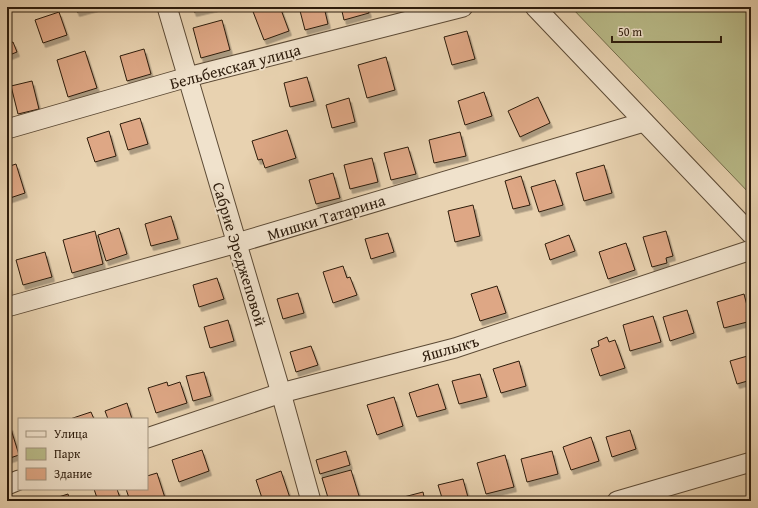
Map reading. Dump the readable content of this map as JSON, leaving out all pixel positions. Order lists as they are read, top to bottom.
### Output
{
  "streets": {
    "street": [
      "Бельбекская улица",
      "Мишки Татарина",
      "Сабрие Эреджеповой",
      "Яшлыкъ"
    ]
  },
  "crossings": [
    ["Бельбекская улица", "Сабрие Эреджеповой"],
    ["Мишки Татарина", "Сабрие Эреджеповой"],
    ["Сабрие Эреджеповой", "Яшлыкъ"]
  ],
  "legend": ["Улица", "Парк", "Здание"],
  "scale_bar": "50 m"
}
